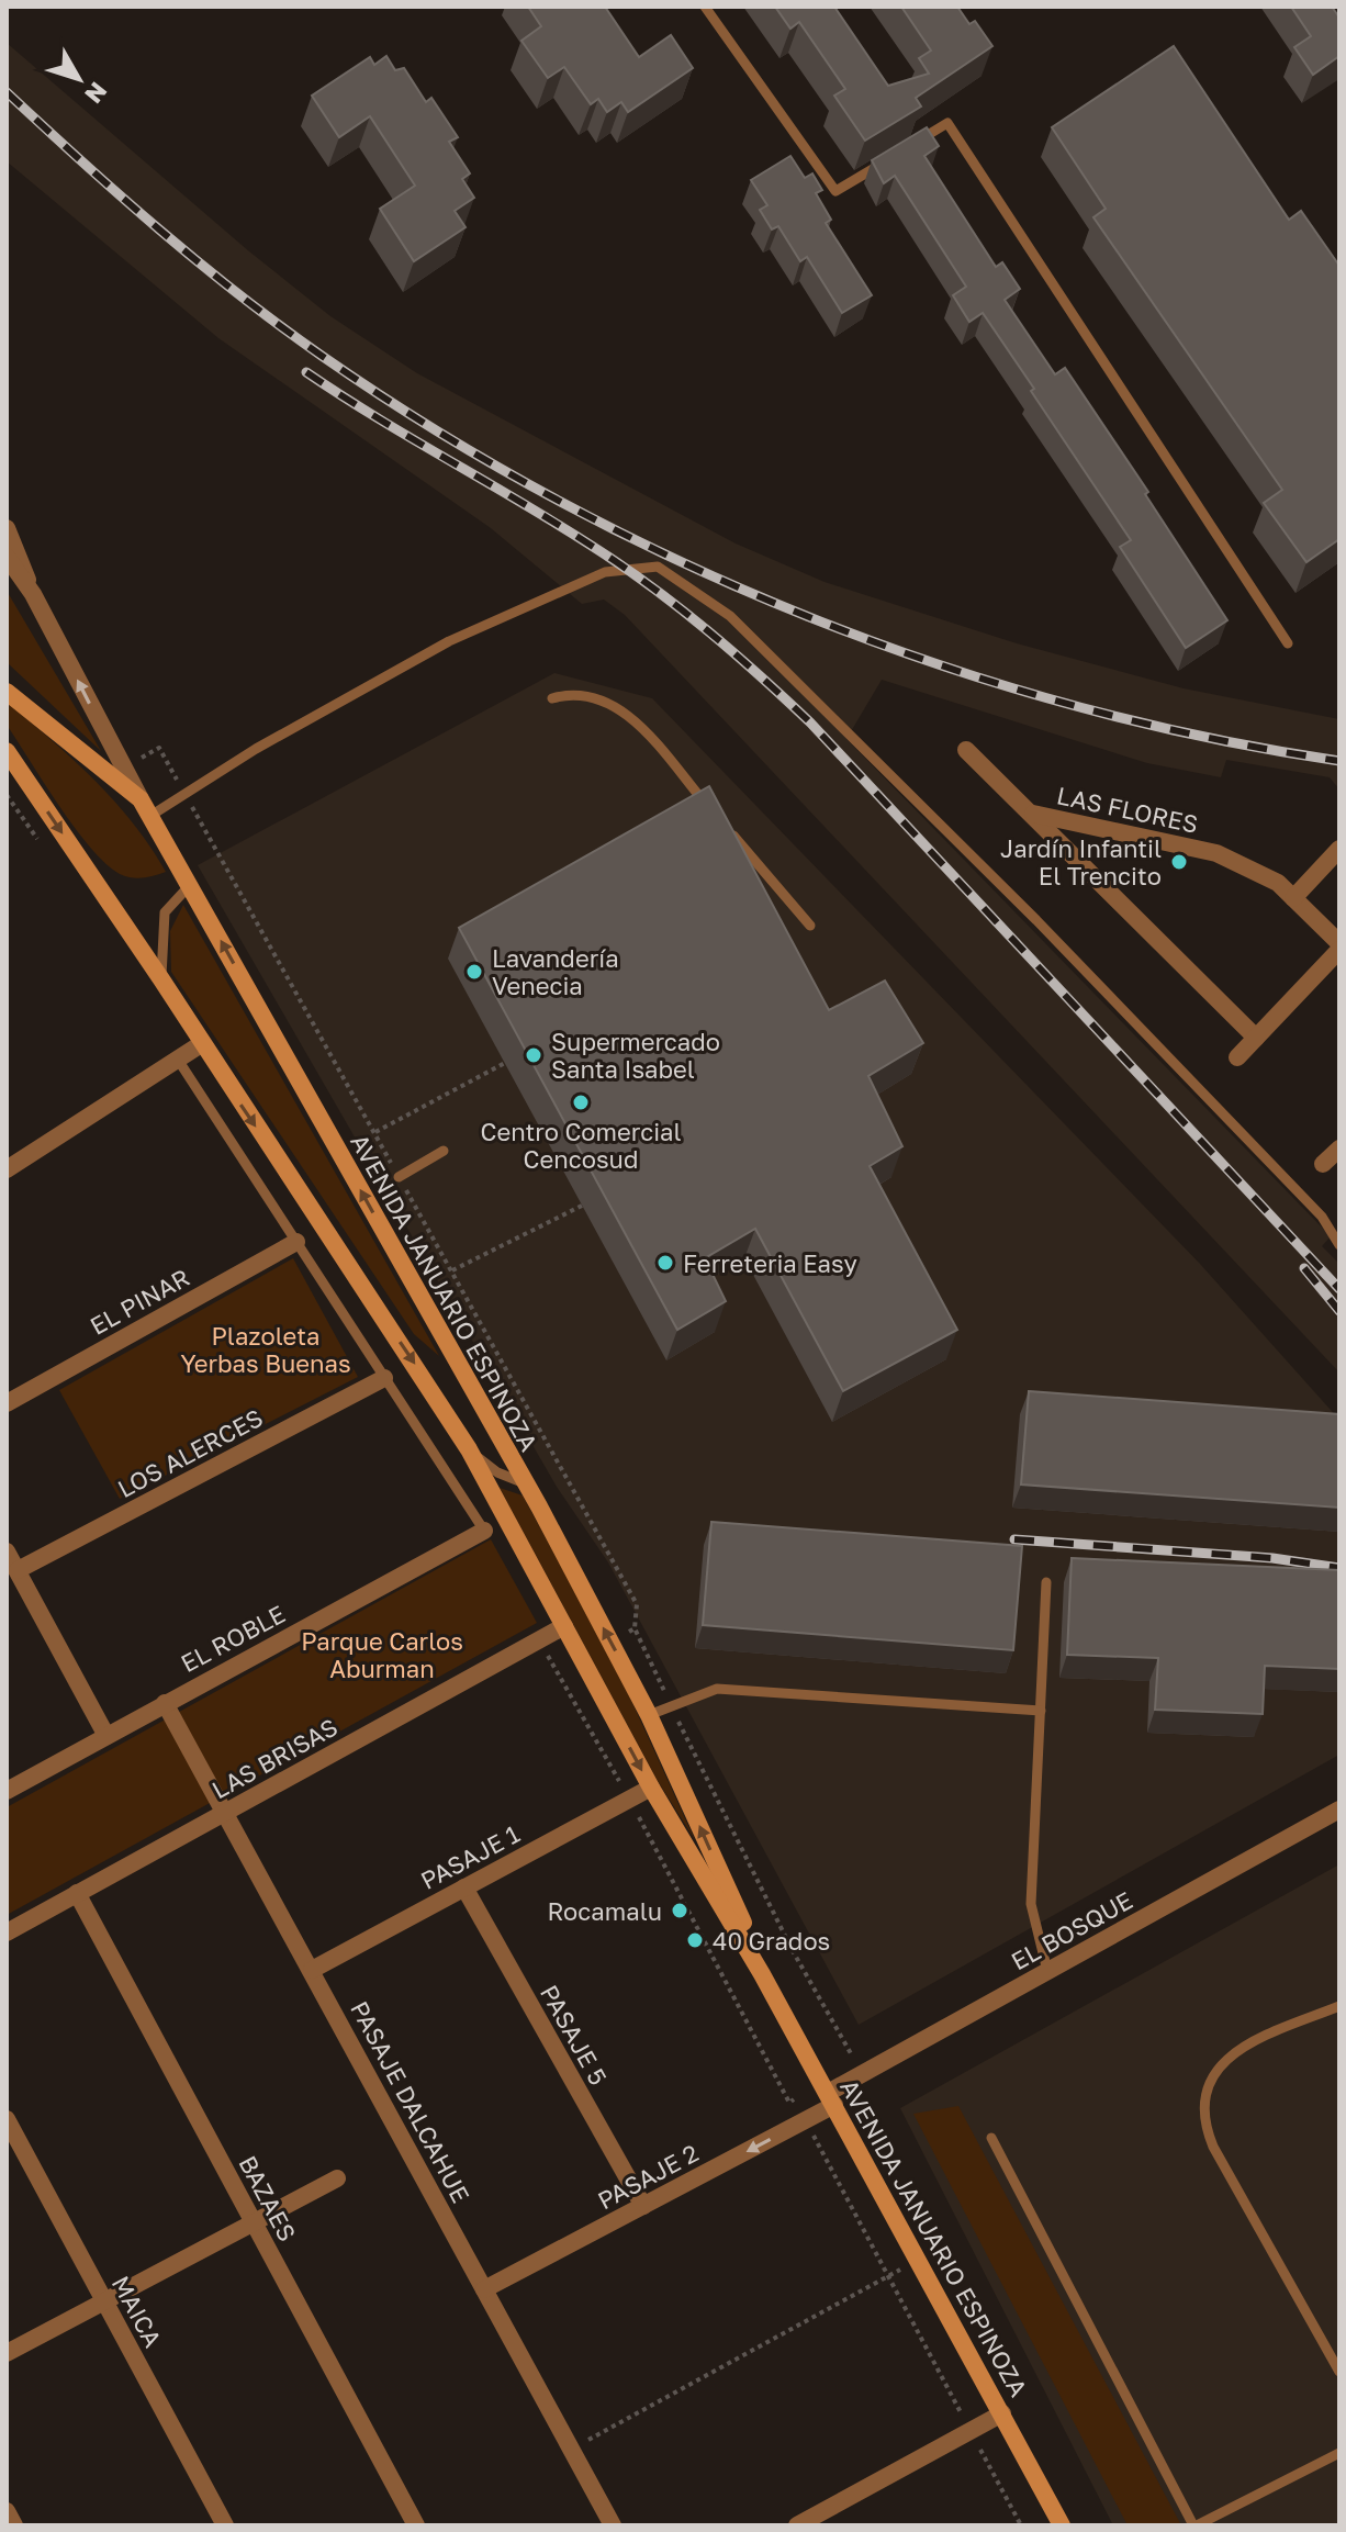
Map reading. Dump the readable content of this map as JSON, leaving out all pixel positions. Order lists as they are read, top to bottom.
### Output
{
  "streets": {
    "main road": ["AVENIDA JANUARIO ESPINOZA"],
    "street": [
      "LAS FLORES",
      "EL PINAR",
      "LOS ALERCES",
      "EL ROBLE",
      "LAS BRISAS",
      "PASAJE 1",
      "EL BOSQUE",
      "PASAJE 5",
      "PASAJE DALCAHUE",
      "PASAJE 2",
      "BAZAES",
      "MAICA"
    ]
  },
  "crossings": [
    ["AVENIDA JANUARIO ESPINOZA", "LAS BRISAS"],
    ["AVENIDA JANUARIO ESPINOZA", "PASAJE 1"],
    ["AVENIDA JANUARIO ESPINOZA", "EL BOSQUE"],
    ["AVENIDA JANUARIO ESPINOZA", "PASAJE 2"],
    ["EL ROBLE", "PASAJE DALCAHUE"],
    ["LAS BRISAS", "PASAJE DALCAHUE"],
    ["LAS BRISAS", "BAZAES"],
    ["PASAJE 1", "PASAJE 5"],
    ["PASAJE 1", "PASAJE DALCAHUE"],
    ["EL BOSQUE", "PASAJE 2"],
    ["PASAJE 5", "PASAJE 2"],
    ["PASAJE DALCAHUE", "PASAJE 2"]
  ],
  "one_way": ["PASAJE 2"],
  "parks": ["Plazoleta Yerbas Buenas", "Parque Carlos Aburman"],
  "places": [
    "Jardín Infantil El Trencito",
    "Lavandería Venecia",
    "Supermercado Santa Isabel",
    "Centro Comercial Cencosud",
    "Ferreteria Easy",
    "Rocamalu",
    "40 Grados"
  ],
  "north": "bottom right"
}
